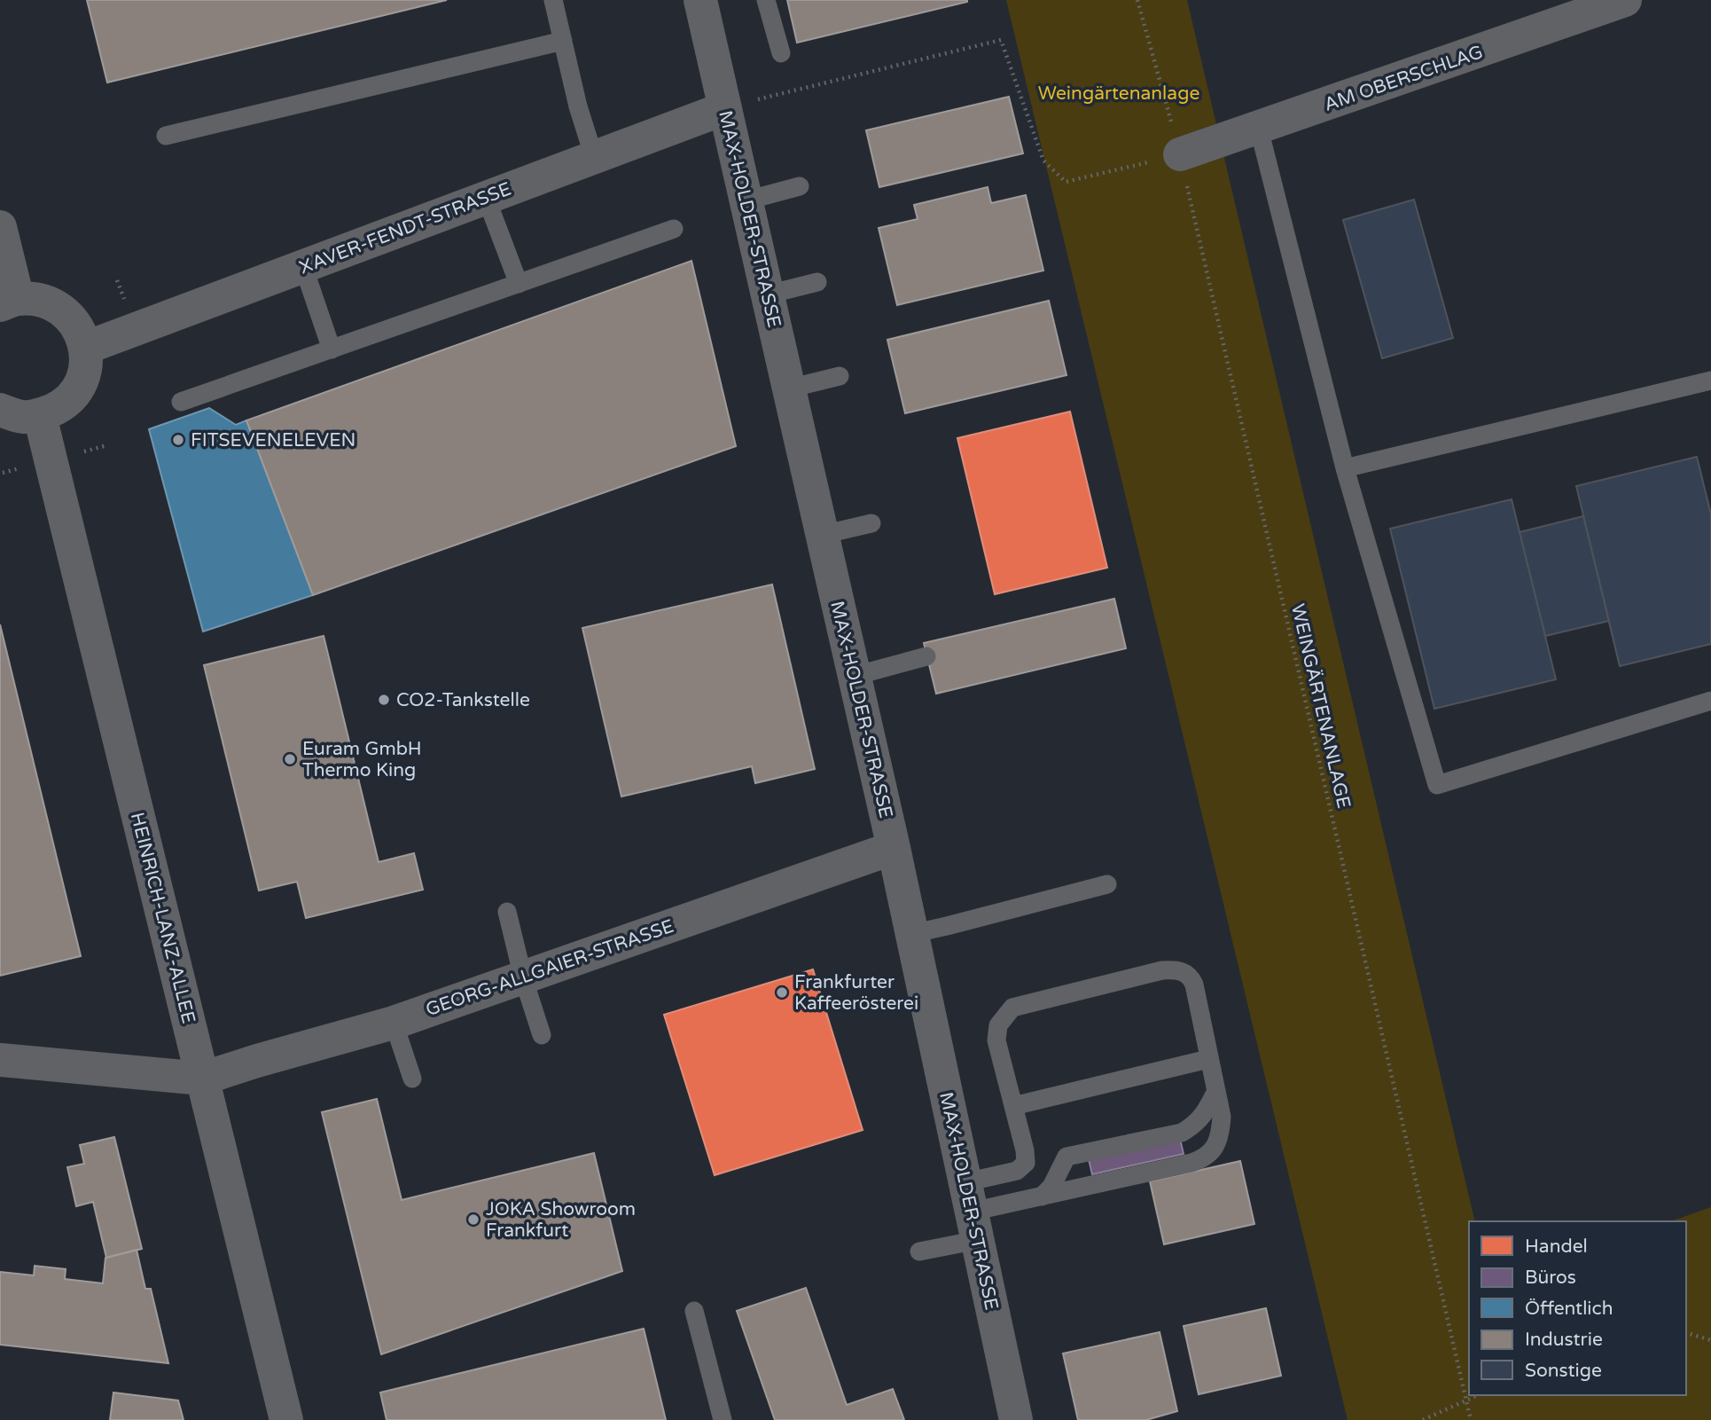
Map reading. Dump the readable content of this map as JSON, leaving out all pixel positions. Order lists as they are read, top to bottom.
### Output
{
  "streets": {
    "street": [
      "AM OBERSCHLAG",
      "MAX-HOLDER-STRASSE",
      "XAVER-FENDT-STRASSE",
      "HEINRICH-LANZ-ALLEE",
      "GEORG-ALLGAIER-STRASSE"
    ],
    "path": ["WEINGÄRTENANLAGE"]
  },
  "crossings": [
    ["AM OBERSCHLAG", "WEINGÄRTENANLAGE"],
    ["MAX-HOLDER-STRASSE", "XAVER-FENDT-STRASSE"],
    ["MAX-HOLDER-STRASSE", "GEORG-ALLGAIER-STRASSE"],
    ["HEINRICH-LANZ-ALLEE", "GEORG-ALLGAIER-STRASSE"]
  ],
  "parks": ["Weingärtenanlage"],
  "places": [
    "FITSEVENELEVEN",
    "CO2-Tankstelle",
    "Euram GmbH Thermo King",
    "Frankfurter Kaffeerösterei",
    "JOKA Showroom Frankfurt"
  ],
  "legend": [
    "Handel",
    "Büros",
    "Öffentlich",
    "Industrie",
    "Sonstige"
  ]
}
